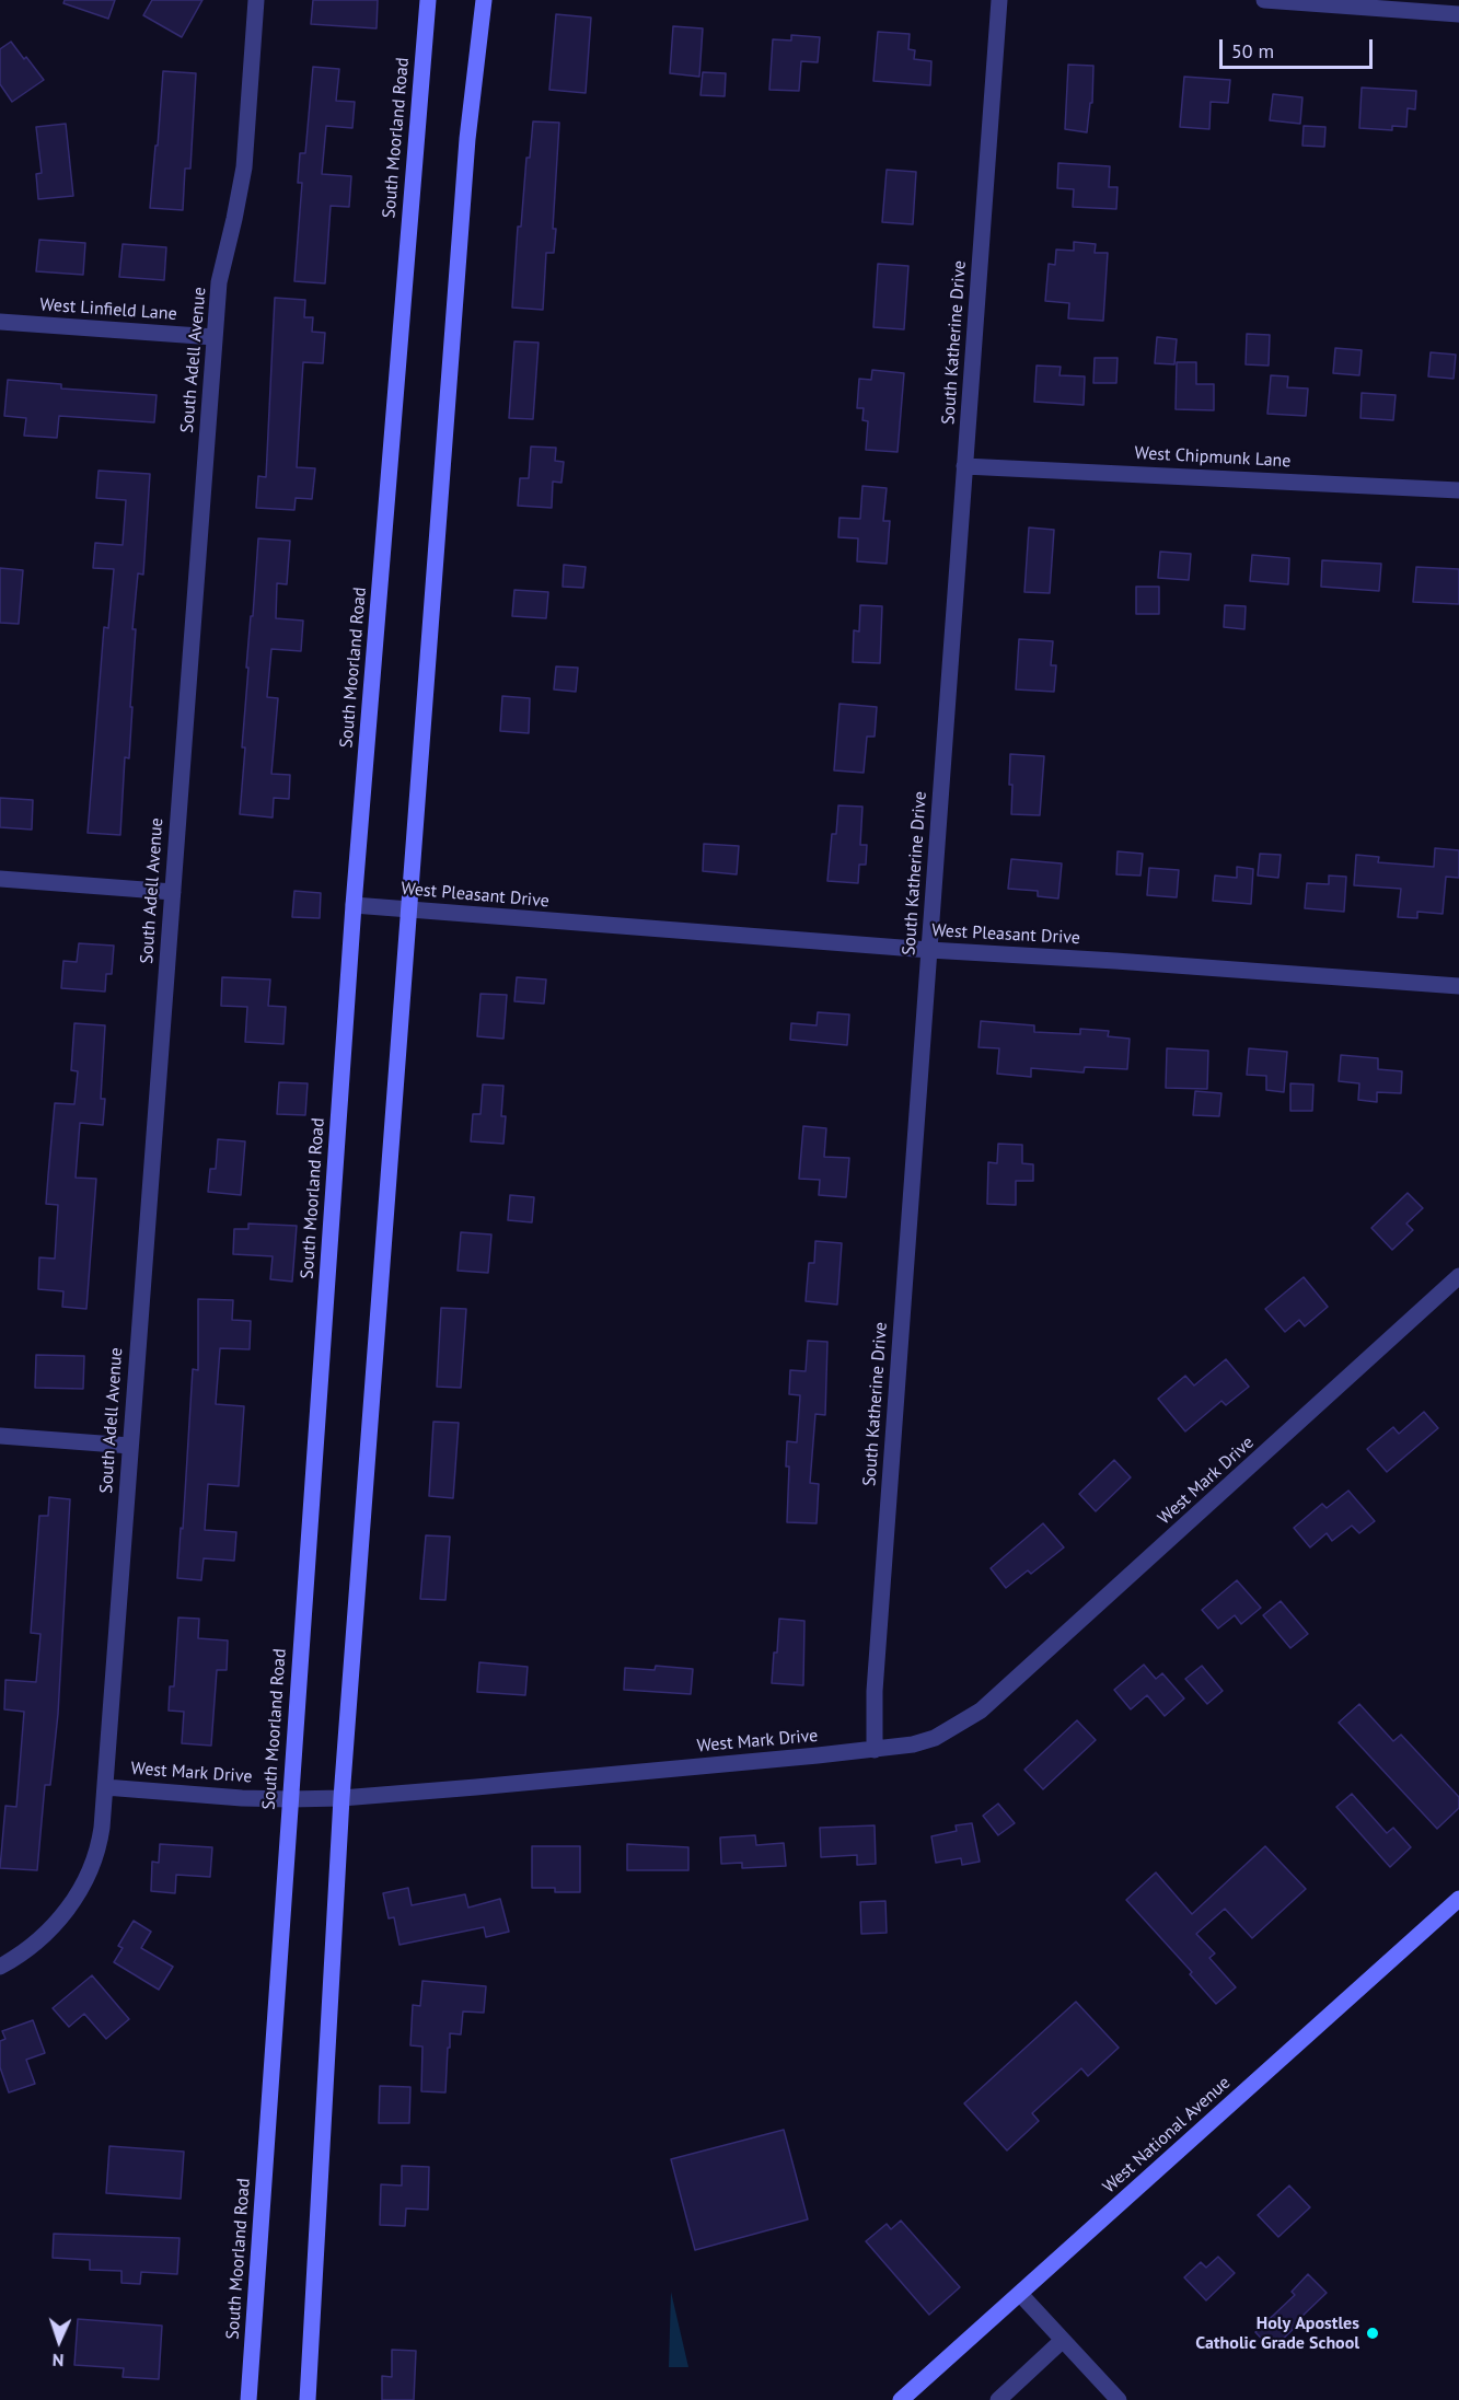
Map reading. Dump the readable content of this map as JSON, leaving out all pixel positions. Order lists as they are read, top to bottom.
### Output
{
  "streets": {
    "main road": ["South Moorland Road", "West National Avenue"],
    "street": [
      "West Linfield Lane",
      "South Katherine Drive",
      "South Adell Avenue",
      "West Chipmunk Lane",
      "West Pleasant Drive",
      "West Mark Drive"
    ]
  },
  "crossings": [
    ["South Moorland Road", "West Pleasant Drive"],
    ["South Moorland Road", "West Mark Drive"],
    ["West Linfield Lane", "South Adell Avenue"],
    ["South Katherine Drive", "West Chipmunk Lane"],
    ["South Katherine Drive", "West Pleasant Drive"],
    ["South Katherine Drive", "West Mark Drive"],
    ["South Adell Avenue", "West Mark Drive"]
  ],
  "places": ["Holy Apostles Catholic Grade School"],
  "scale_bar": "50 m",
  "north": "bottom"
}
